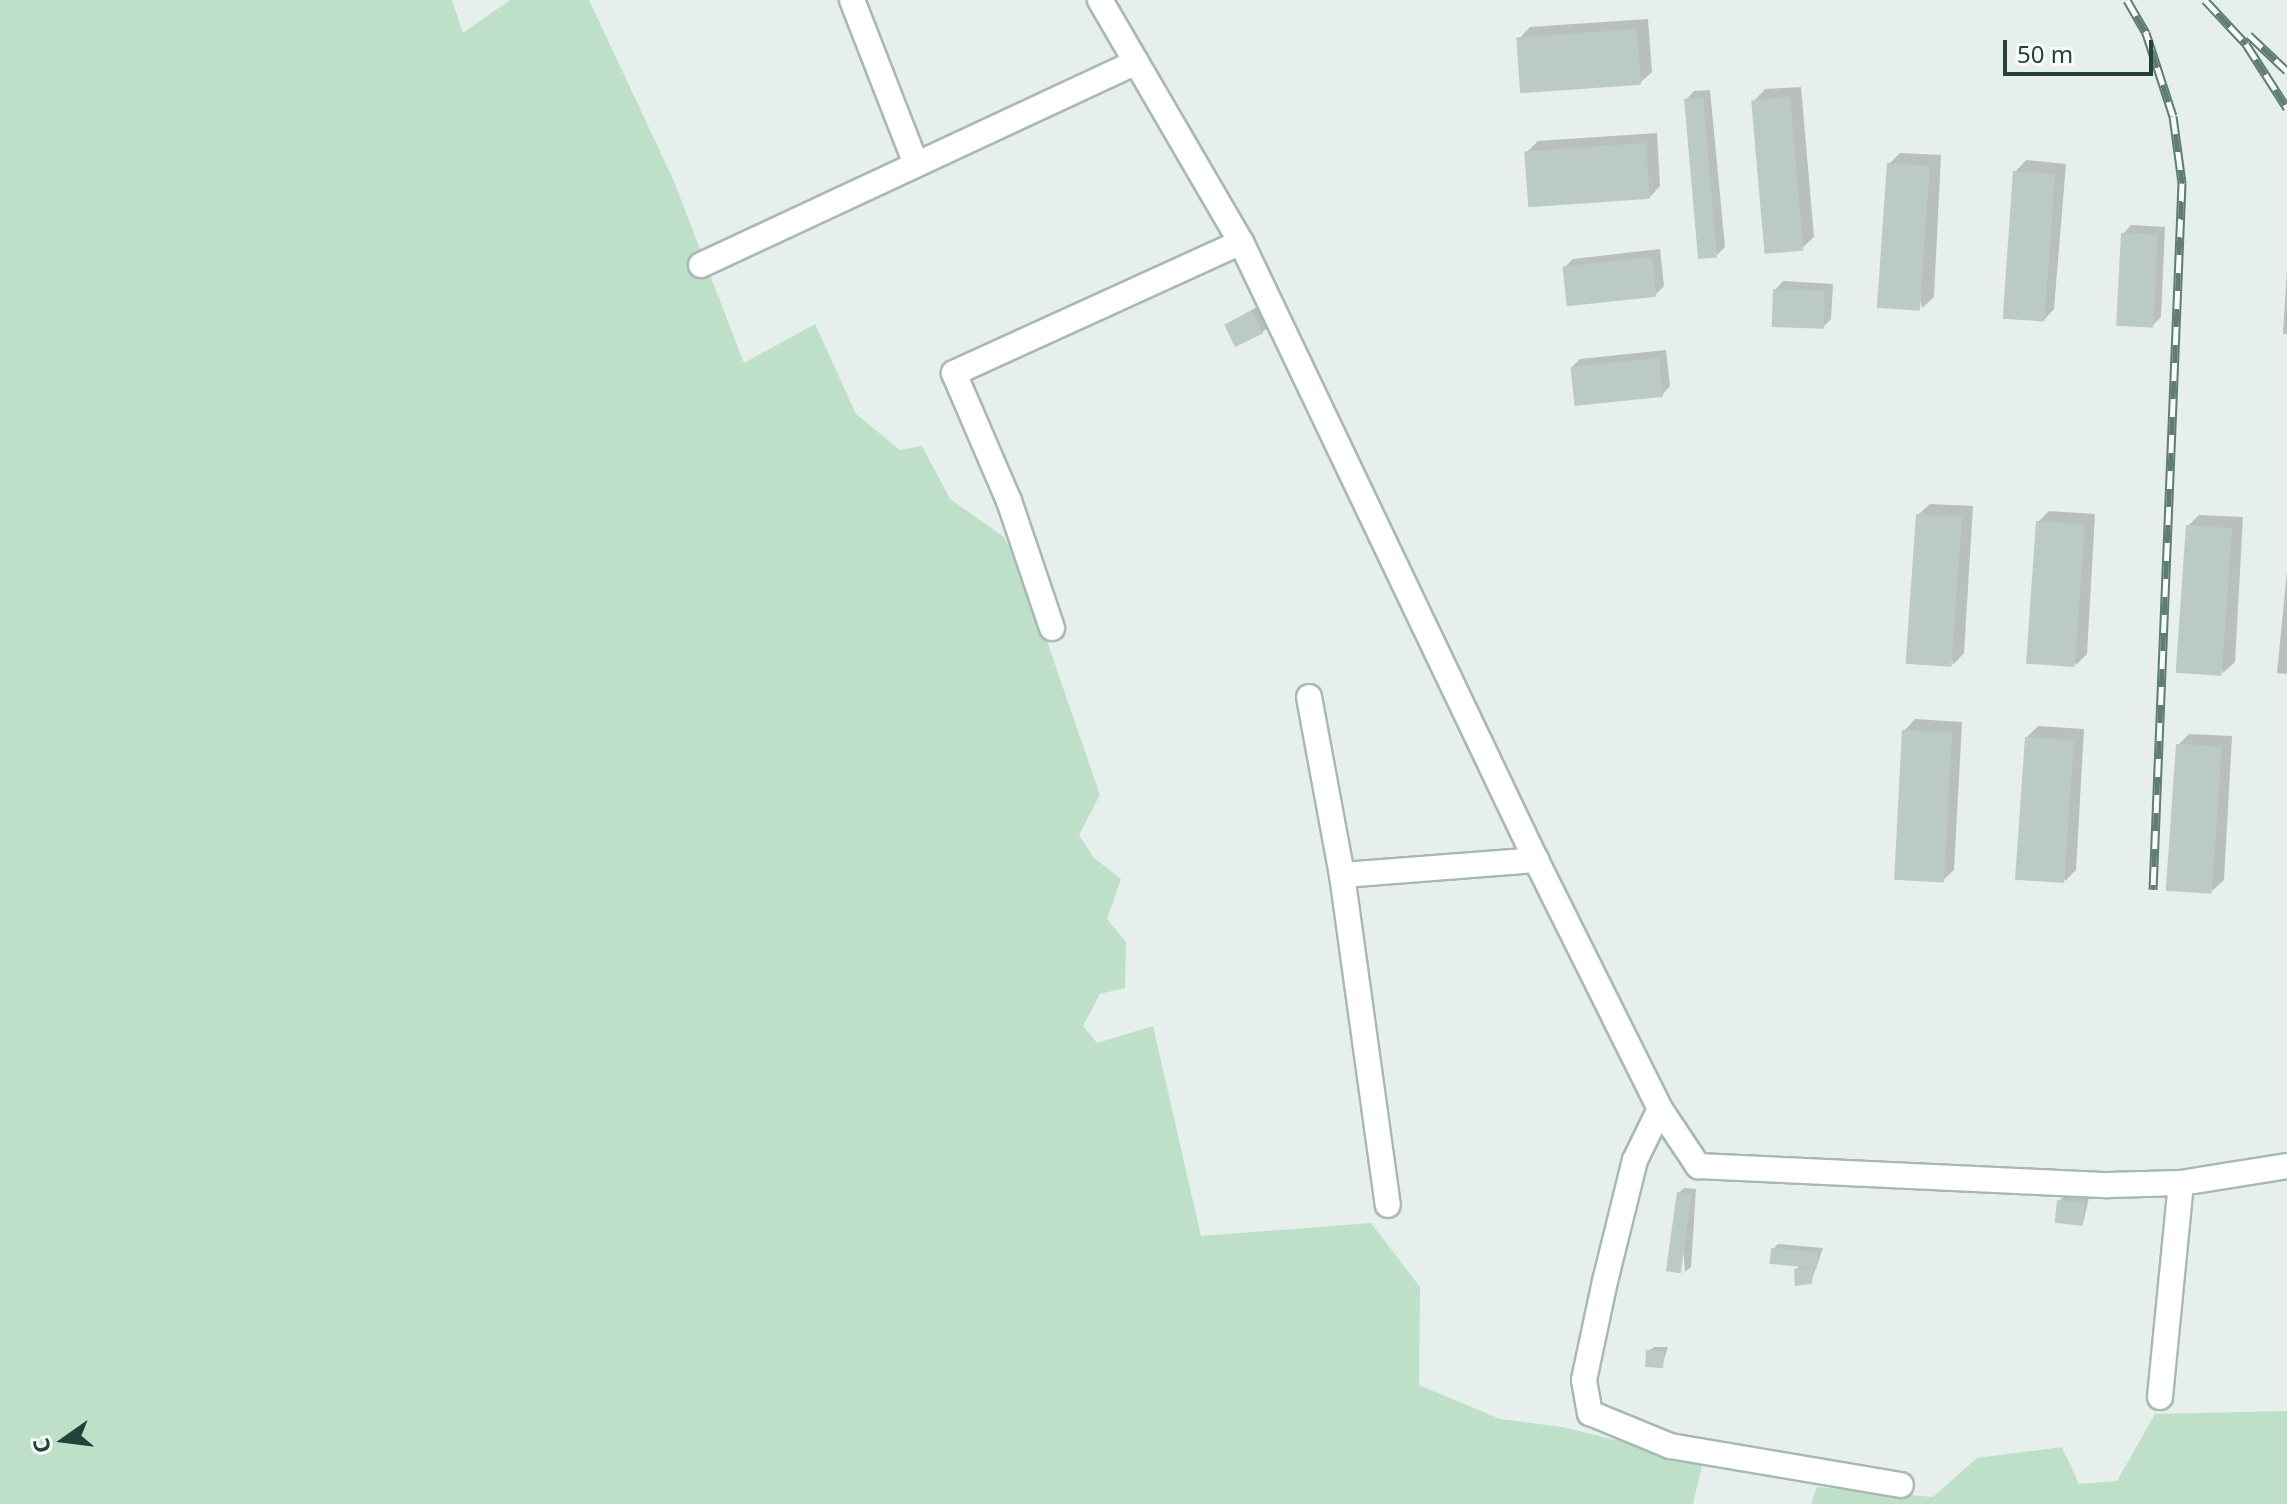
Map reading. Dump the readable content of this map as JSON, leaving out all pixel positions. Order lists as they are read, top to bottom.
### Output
{
  "scale_bar": "50 m",
  "north": "left"
}
